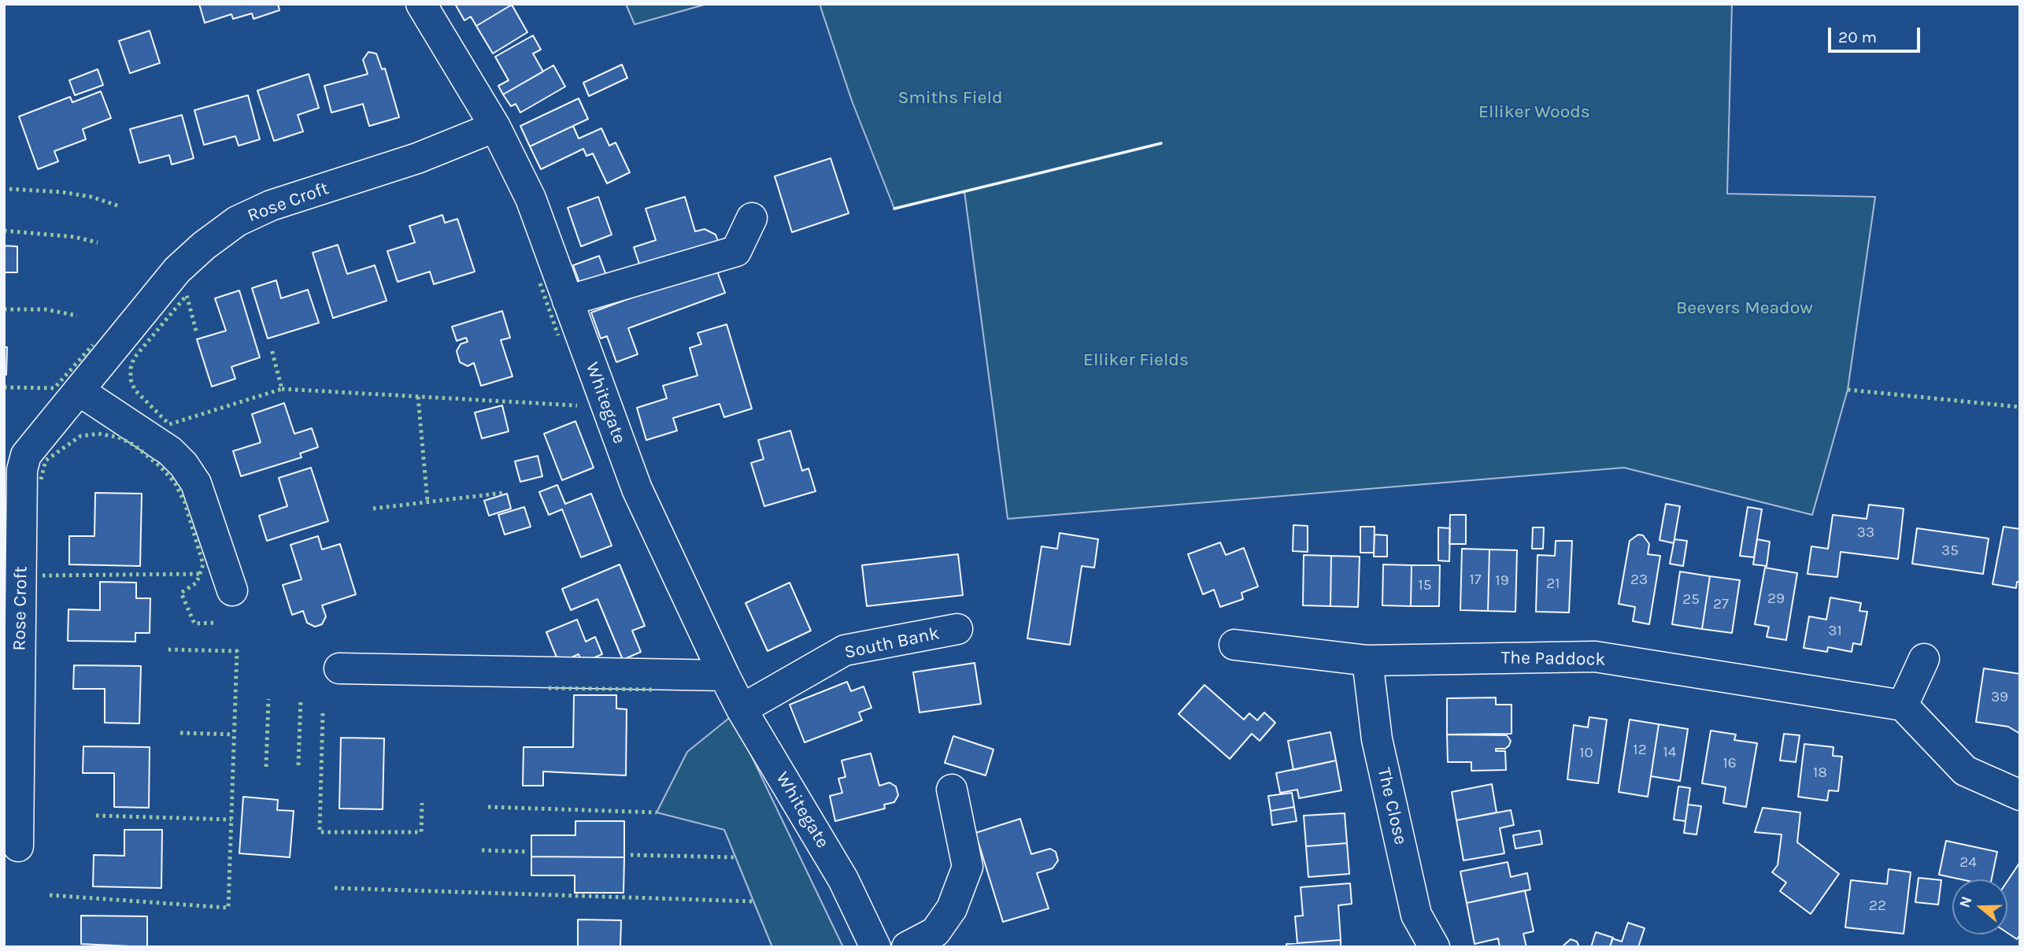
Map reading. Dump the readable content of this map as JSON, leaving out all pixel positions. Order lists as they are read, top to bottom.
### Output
{
  "streets": {
    "street": [
      "Rose Croft",
      "Whitegate",
      "South Bank",
      "The Paddock",
      "The Close"
    ]
  },
  "crossings": [
    ["Rose Croft", "Whitegate"],
    ["Whitegate", "South Bank"],
    ["The Paddock", "The Close"]
  ],
  "parks": [
    "Smiths Field",
    "Elliker Woods",
    "Beevers Meadow",
    "Elliker Fields"
  ],
  "house_numbers": [
    "33",
    "35",
    "17",
    "23",
    "19",
    "21",
    "15",
    "29",
    "25",
    "27",
    "31",
    "39",
    "12",
    "14",
    "10",
    "16",
    "18",
    "24",
    "22"
  ],
  "scale_bar": "20 m",
  "north": "left"
}
